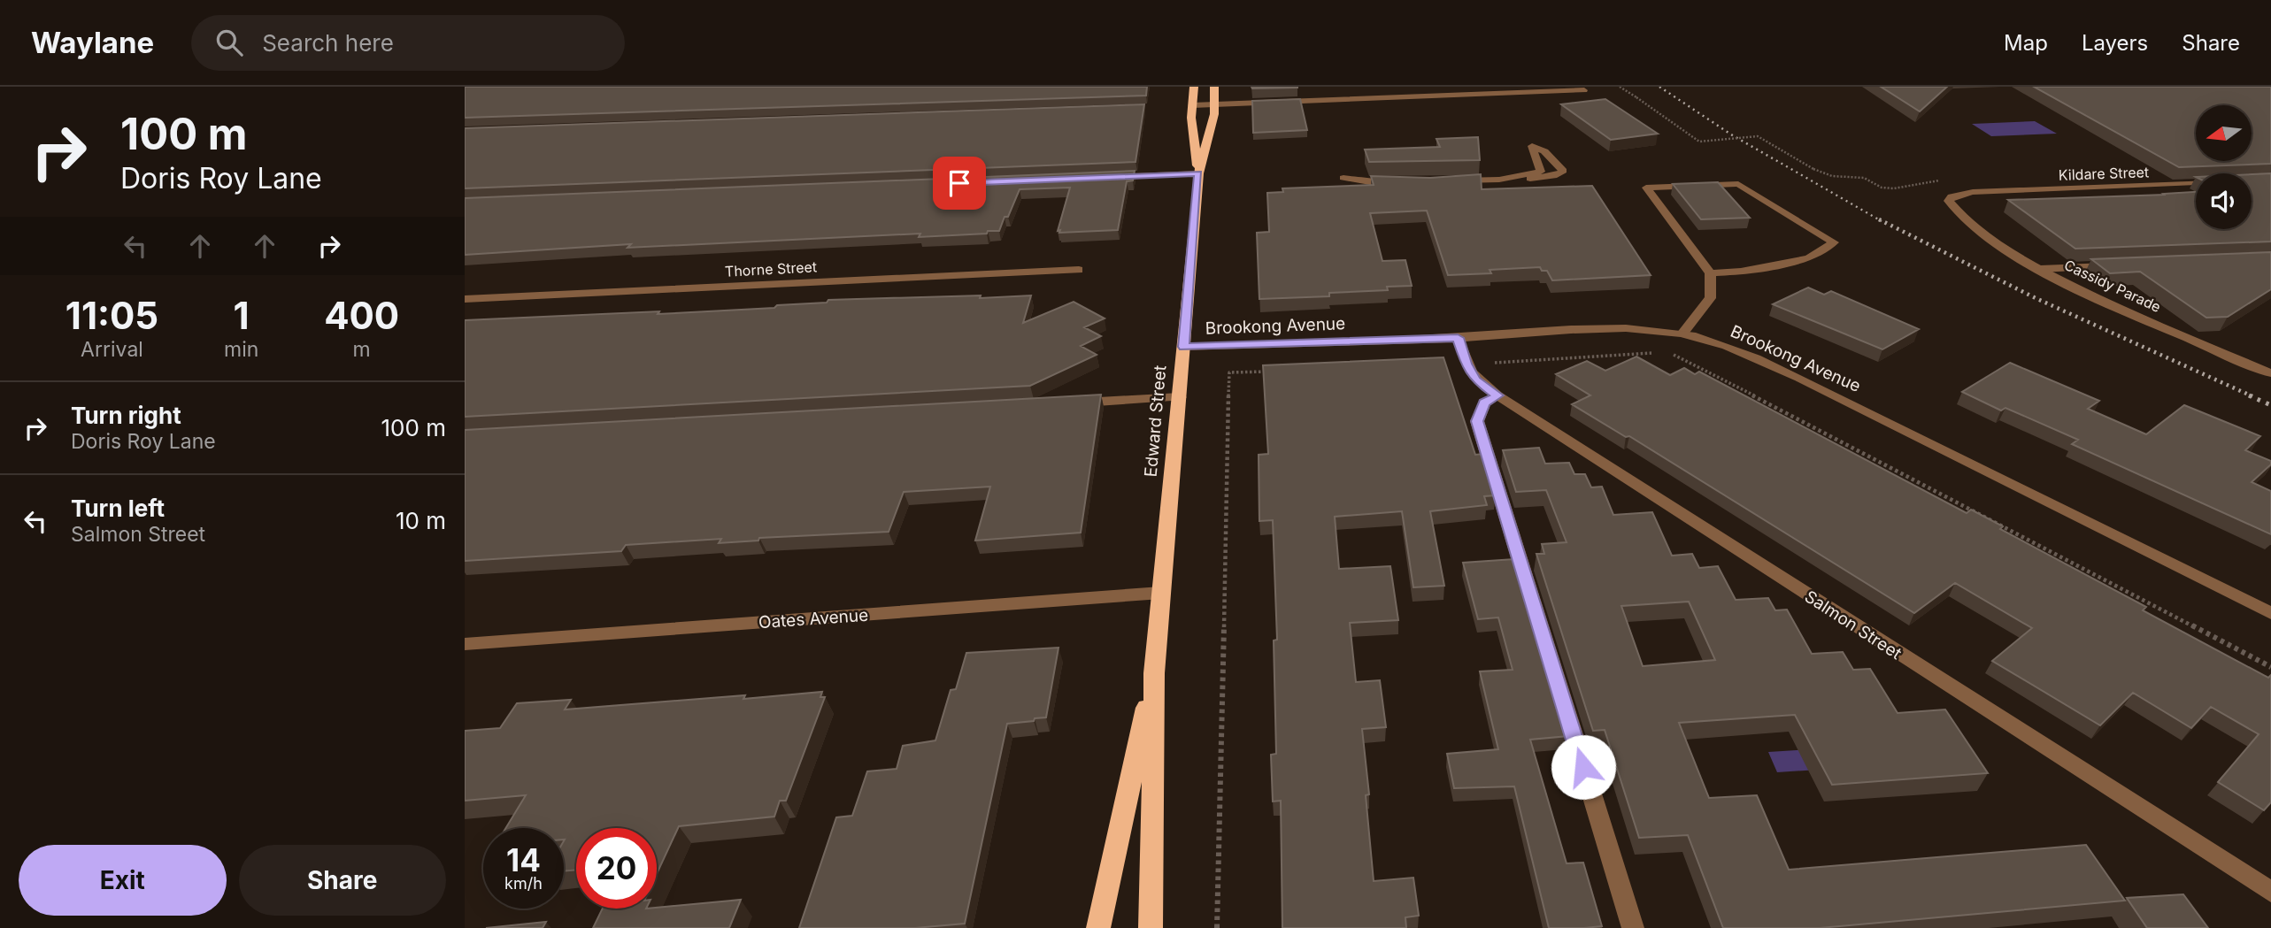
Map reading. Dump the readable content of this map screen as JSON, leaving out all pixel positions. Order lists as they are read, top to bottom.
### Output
{
  "streets": {
    "highway": ["Edward Street"],
    "street": [
      "Kildare Street",
      "Thorne Street",
      "Cassidy Parade",
      "Brookong Avenue",
      "Oates Avenue",
      "Salmon Street"
    ]
  },
  "crossings": [
    ["Kildare Street", "Cassidy Parade"],
    ["Brookong Avenue", "Edward Street"],
    ["Brookong Avenue", "Salmon Street"],
    ["Edward Street", "Oates Avenue"]
  ],
  "north": "left",
  "page": {
    "header": "Waylane",
    "search": "Search here",
    "nav": ["Map", "Layers", "Share"],
    "turn": ["100 m", "Doris Roy Lane"],
    "eta": [
      "11:05",
      "Arrival",
      "1",
      "min",
      "400",
      "m"
    ],
    "list": [
      {
        "name": "Turn right",
        "note": "Doris Roy Lane",
        "value": "100 m"
      },
      {
        "name": "Turn left",
        "note": "Salmon Street",
        "value": "10 m"
      }
    ],
    "speed": "14 km/h",
    "limit": "20",
    "buttons": ["Exit", "Share"]
  }
}
